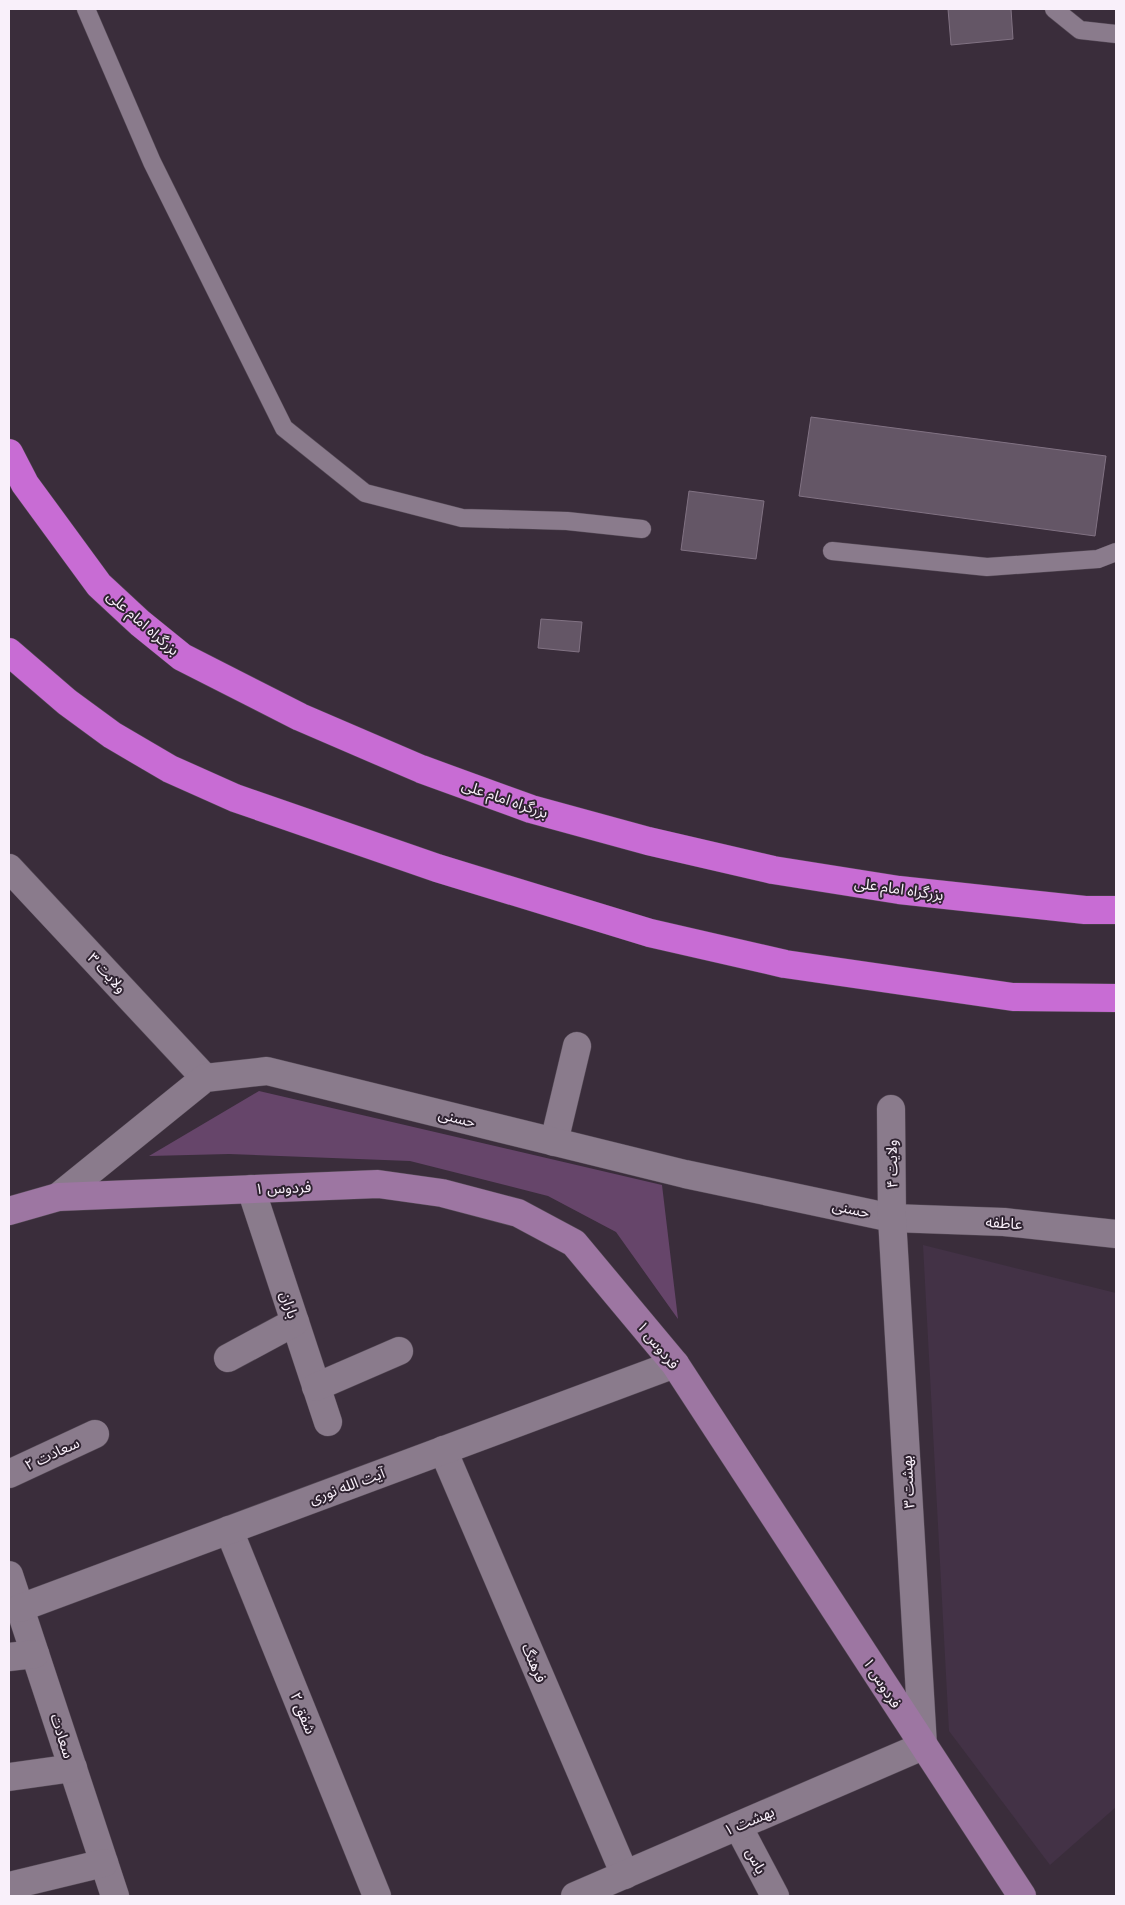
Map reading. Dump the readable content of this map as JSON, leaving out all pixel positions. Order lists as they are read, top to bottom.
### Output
{
  "streets": {
    "highway": ["بزرگراه امام علی"],
    "street": [
      "ولایت ۳",
      "حسنی",
      "ولایت ۴",
      "فردوس ۱",
      "عاطفه",
      "باران",
      "سعادت ۲",
      "بهشت ۳",
      "آیت الله نوری",
      "فرهنگ",
      "شفق ۲",
      "سعادت",
      "بهشت ۱",
      "یاس"
    ]
  },
  "crossings": [
    ["ولایت ۳", "حسنی"],
    ["حسنی", "ولایت ۴"],
    ["حسنی", "عاطفه"],
    ["حسنی", "بهشت ۳"],
    ["ولایت ۴", "عاطفه"],
    ["ولایت ۴", "بهشت ۳"],
    ["فردوس ۱", "باران"],
    ["فردوس ۱", "بهشت ۳"],
    ["فردوس ۱", "آیت الله نوری"],
    ["فردوس ۱", "بهشت ۱"],
    ["عاطفه", "بهشت ۳"],
    ["بهشت ۳", "بهشت ۱"],
    ["آیت الله نوری", "فرهنگ"],
    ["آیت الله نوری", "شفق ۲"],
    ["آیت الله نوری", "سعادت"],
    ["فرهنگ", "بهشت ۱"],
    ["بهشت ۱", "یاس"]
  ]
}
